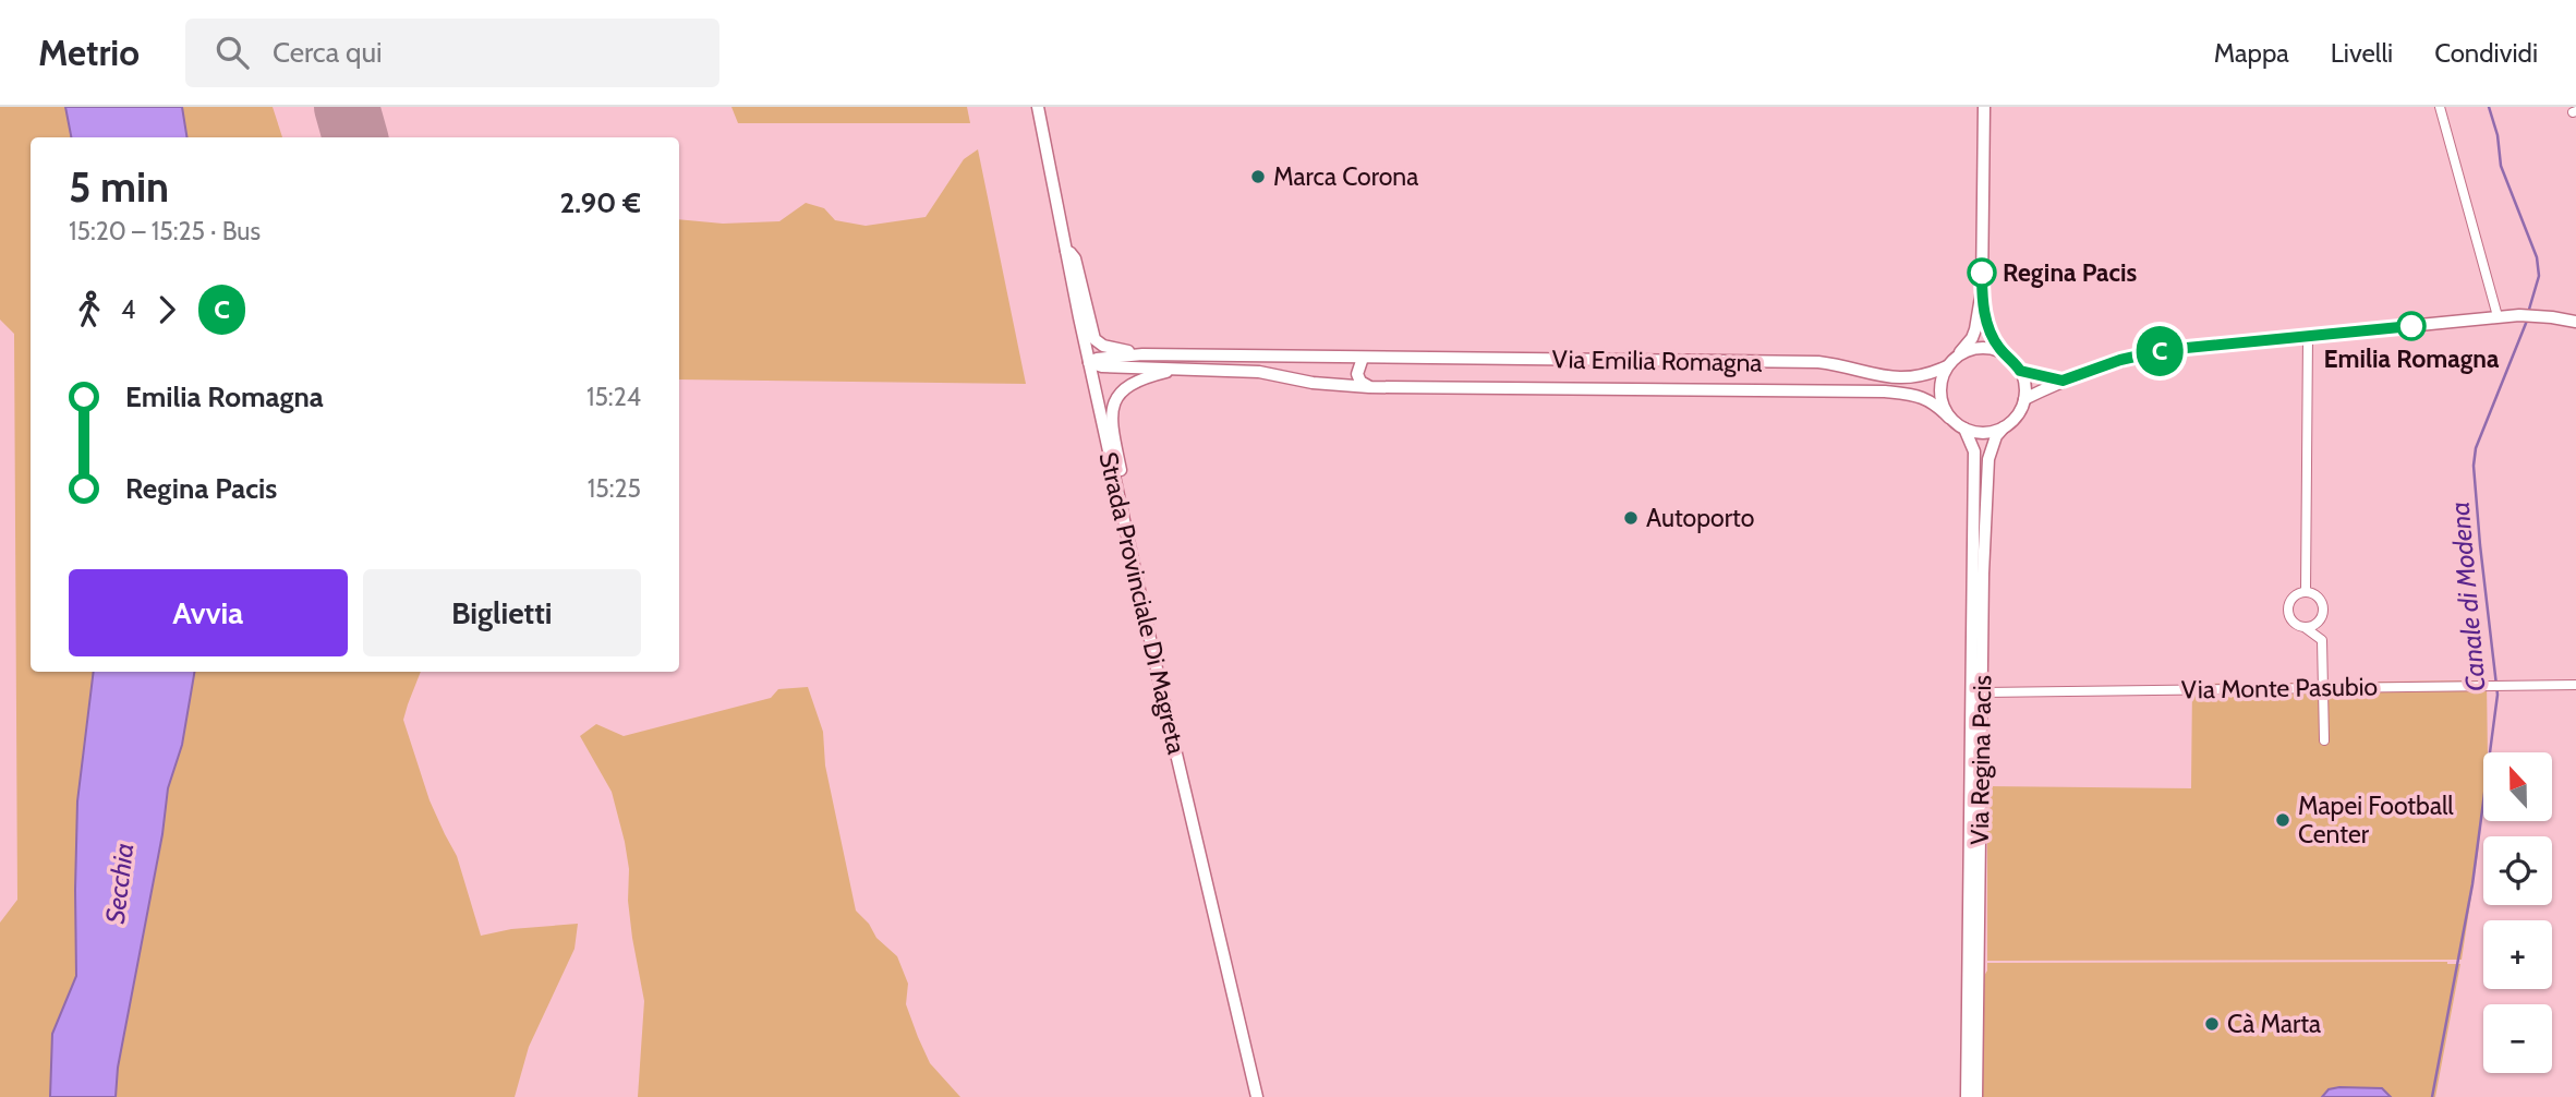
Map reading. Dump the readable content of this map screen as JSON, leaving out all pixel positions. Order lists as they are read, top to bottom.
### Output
{
  "streets": {
    "street": [
      "Via Emilia Romagna",
      "Strada Provinciale Di Magreta",
      "Via Monte Pasubio",
      "Via Regina Pacis"
    ]
  },
  "crossings": [
    ["Via Emilia Romagna", "Strada Provinciale Di Magreta"],
    ["Via Emilia Romagna", "Via Regina Pacis"],
    ["Via Monte Pasubio", "Via Regina Pacis"]
  ],
  "water": ["Canale di Modena", "Secchia"],
  "places": [
    "Marca Corona",
    "Regina Pacis",
    "Emilia Romagna",
    "Autoporto",
    "Mapei Football Center",
    "Cà Marta"
  ],
  "lines": ["bus line C"],
  "north": "top",
  "page": {
    "header": "Metrio",
    "search": "Cerca qui",
    "nav": ["Mappa", "Livelli", "Condividi"],
    "on_map": "C",
    "heading": ["5 min", "15:20 – 15:25 · Bus", "2.90 €"],
    "legs": ["4", "C"],
    "list": [
      {
        "name": "Emilia Romagna",
        "value": "15:24"
      },
      {
        "name": "Regina Pacis",
        "value": "15:25"
      }
    ],
    "buttons": ["Avvia", "Biglietti"],
    "map_buttons": ["+", "−"]
  }
}
